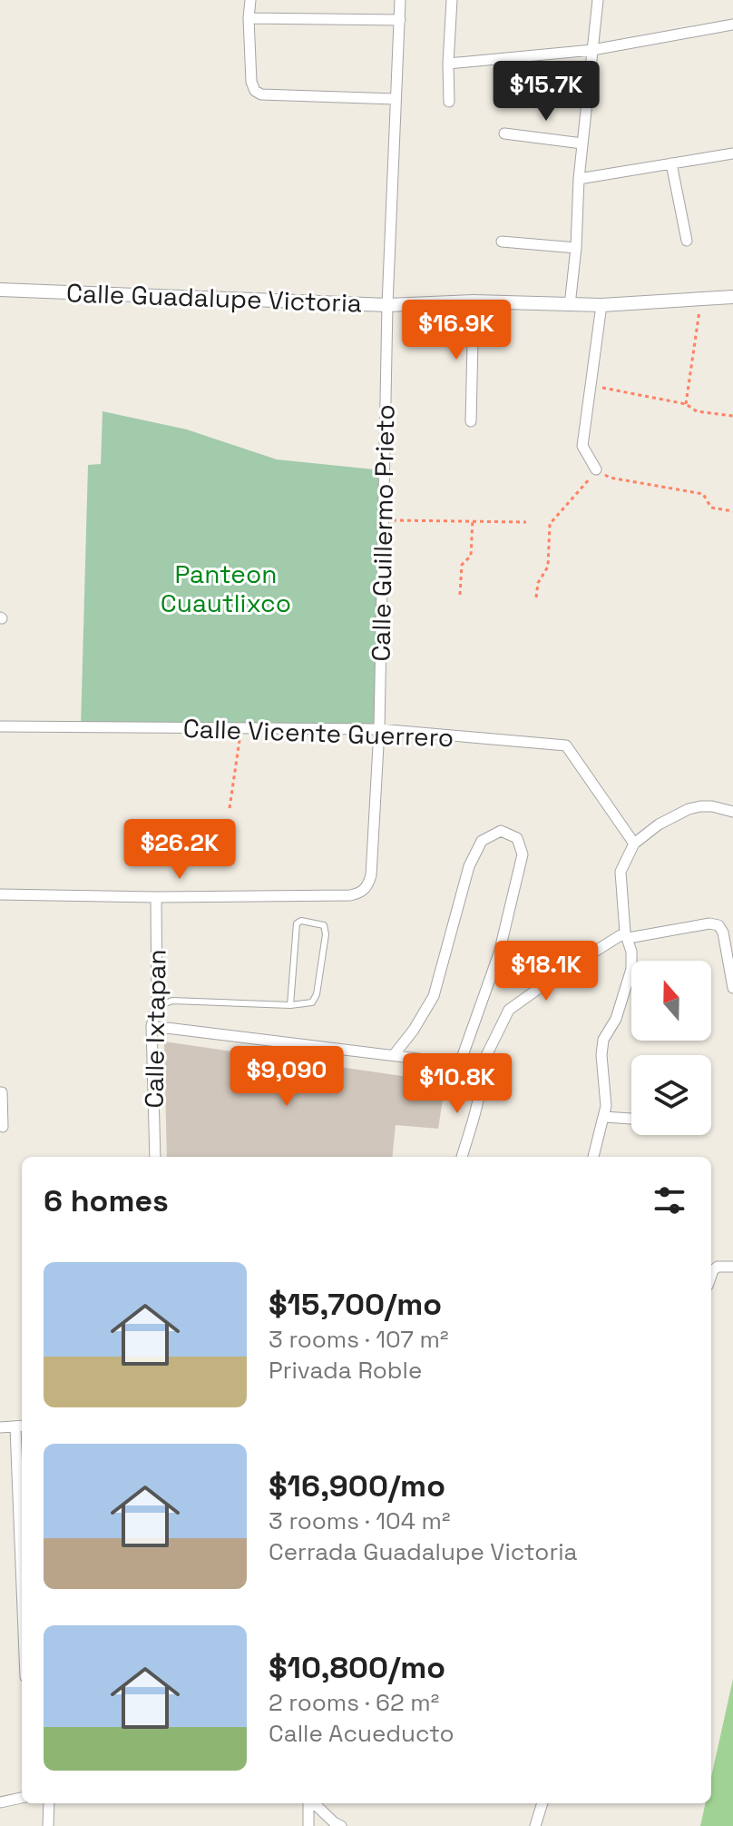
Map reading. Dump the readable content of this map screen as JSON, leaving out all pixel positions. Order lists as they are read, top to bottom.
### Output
{
  "streets": {
    "street": [
      "Calle Guadalupe Victoria",
      "Calle Guillermo Prieto",
      "Calle Vicente Guerrero",
      "Calle Ixtapan"
    ]
  },
  "crossings": [
    ["Calle Guadalupe Victoria", "Calle Guillermo Prieto"],
    ["Calle Guillermo Prieto", "Calle Vicente Guerrero"],
    ["Calle Guillermo Prieto", "Calle Ixtapan"]
  ],
  "parks": ["Panteon Cuautlixco"],
  "north": "top",
  "page": {
    "price": [
      "$15.7K",
      "$16.9K",
      "$26.2K",
      "$18.1K",
      "$9,090",
      "$10.8K"
    ],
    "heading": "6 homes",
    "list": [
      {
        "name": "$15,700/mo",
        "note": "3 rooms · 107 m² · Privada Roble"
      },
      {
        "name": "$16,900/mo",
        "note": "3 rooms · 104 m² · Cerrada Guadalupe Victoria"
      },
      {
        "name": "$10,800/mo",
        "note": "2 rooms · 62 m² · Calle Acueducto"
      }
    ]
  }
}
